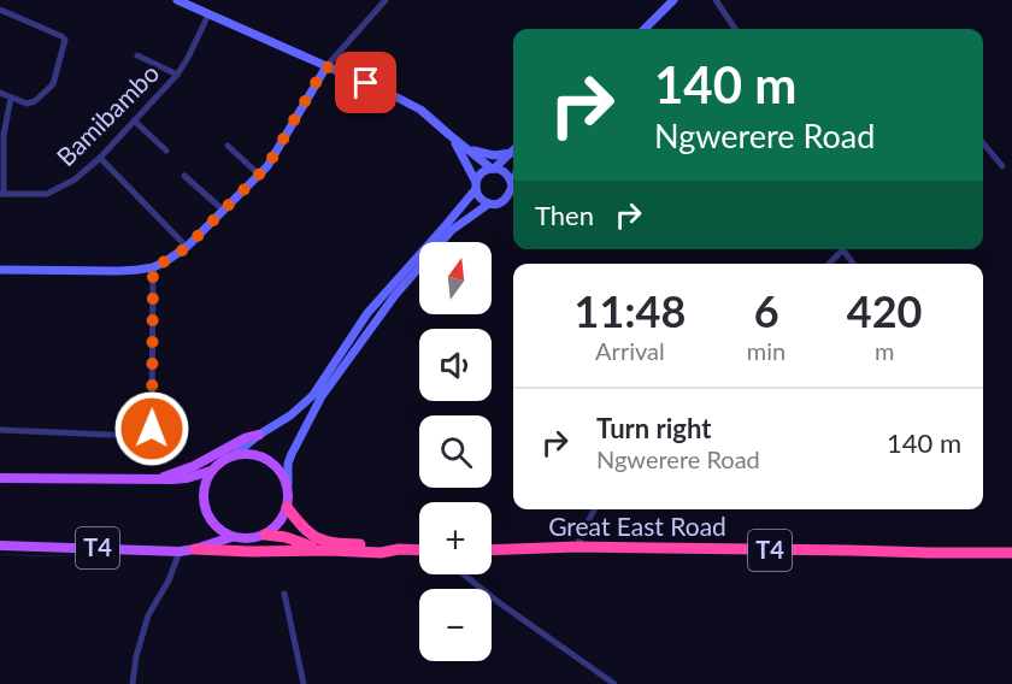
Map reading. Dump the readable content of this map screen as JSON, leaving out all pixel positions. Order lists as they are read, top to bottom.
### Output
{
  "streets": {
    "highway": ["Great East Road", "T4"],
    "street": ["Bamibambo"]
  },
  "north": "top",
  "page": {
    "turn": ["140 m", "Ngwerere Road"],
    "then": "Then",
    "map_buttons": ["+", "−"],
    "eta": [
      "11:48",
      "Arrival",
      "6",
      "min",
      "420",
      "m"
    ],
    "list": [
      {
        "name": "Turn right",
        "note": "Ngwerere Road",
        "value": "140 m"
      }
    ]
  }
}
